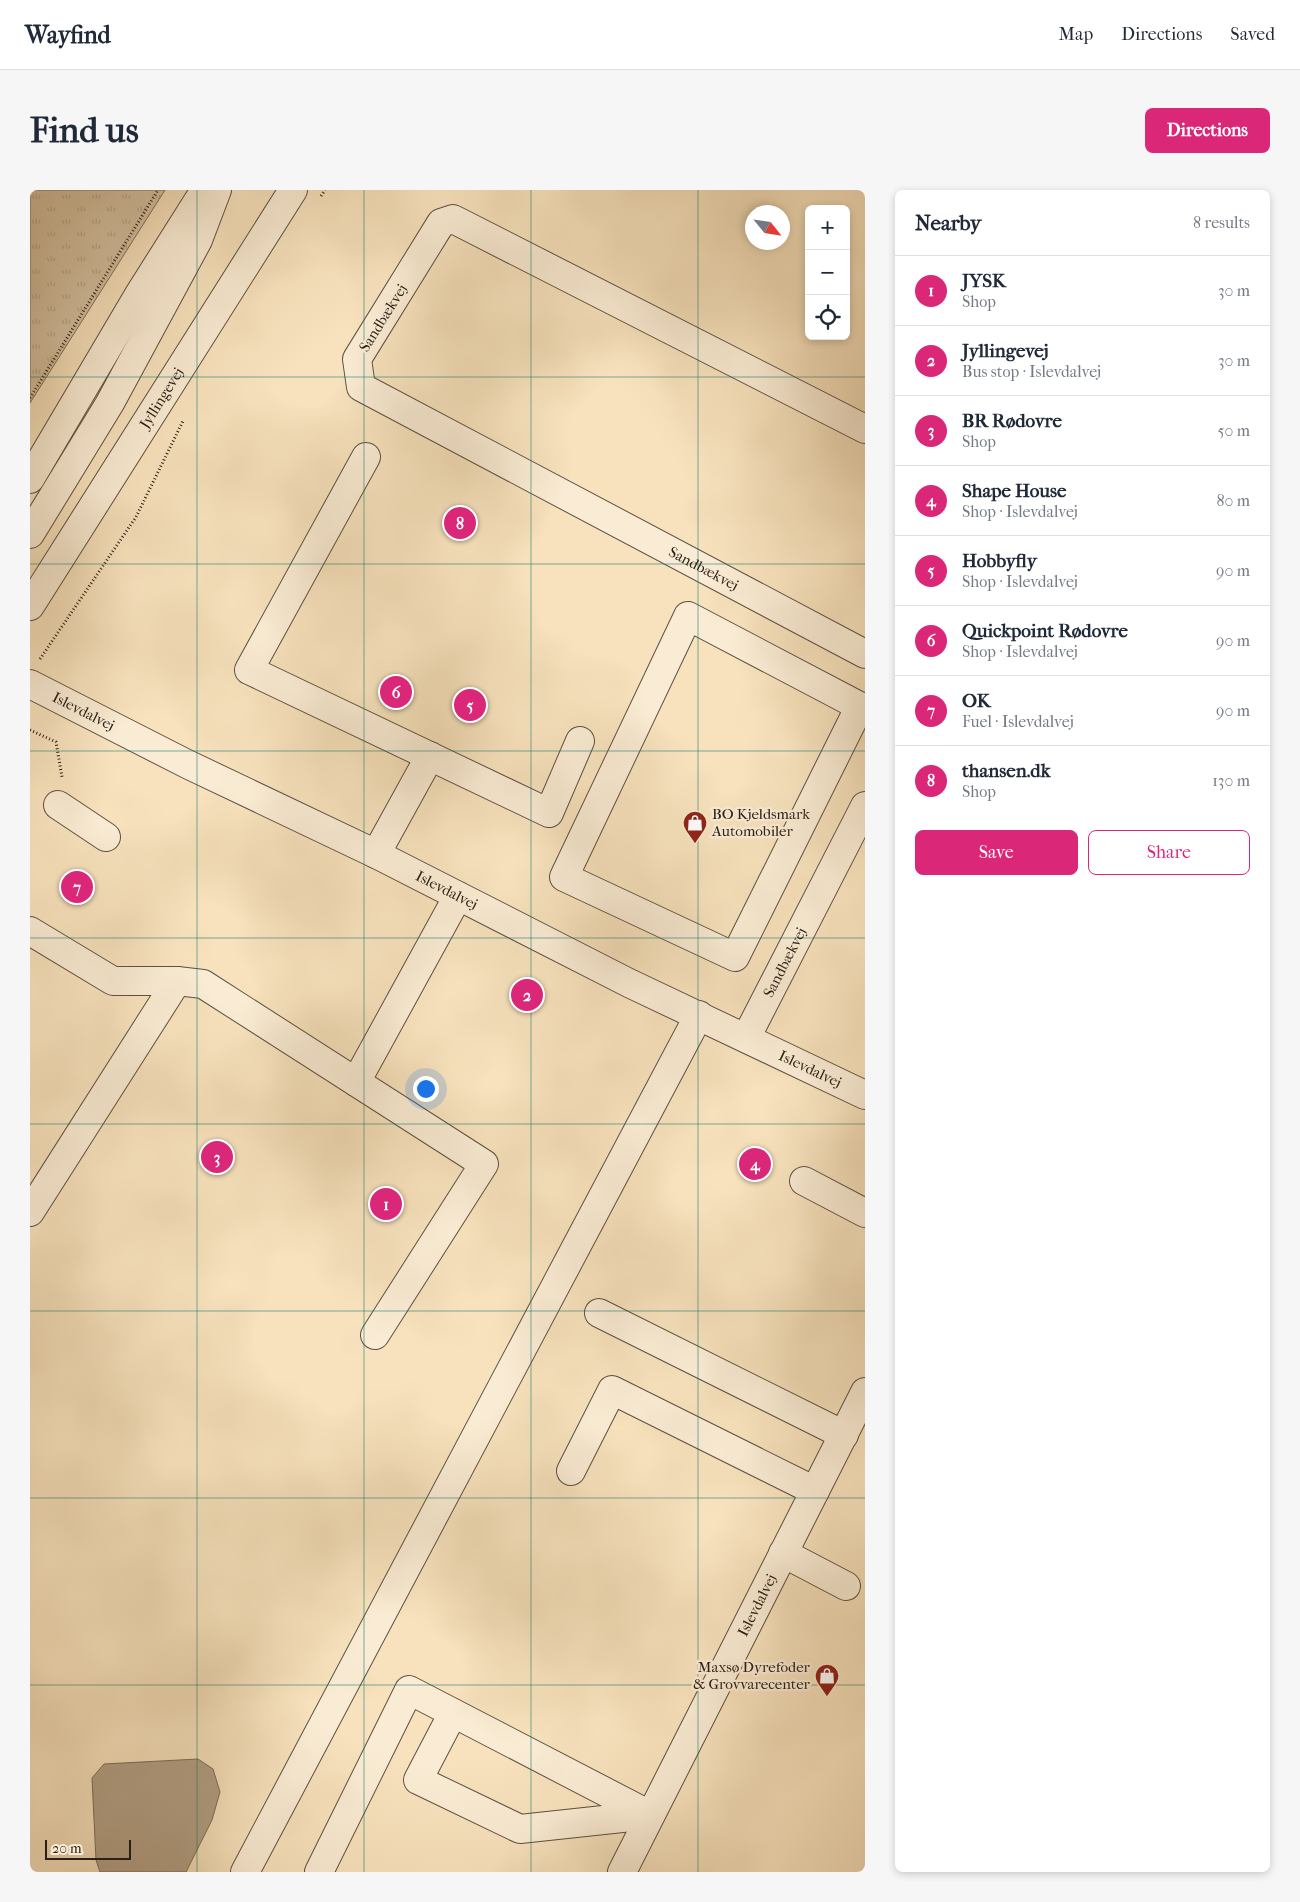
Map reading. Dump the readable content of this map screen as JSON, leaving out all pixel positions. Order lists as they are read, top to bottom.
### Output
{
  "streets": {
    "street": ["Sandbækvej", "Jyllingevej", "Islevdalvej"]
  },
  "crossings": [
    ["Sandbækvej", "Islevdalvej"]
  ],
  "places": {
    "shop": ["BO Kjeldsmark Automobiler", "Maxsø Dyrefoder & Grovvarecenter"]
  },
  "scale_bar": "20 m",
  "north": "bottom right",
  "page": {
    "header": "Wayfind",
    "nav": ["Map", "Directions", "Saved"],
    "buttons": [
      "Directions",
      ["Save", "Share"]
    ],
    "title": "Find us",
    "heading": ["Nearby", "8 results"],
    "map_buttons": ["+", "−"],
    "list": [
      {
        "mark": "1",
        "name": "JYSK",
        "note": "Shop",
        "value": "30 m"
      },
      {
        "mark": "2",
        "name": "Jyllingevej",
        "note": "Bus stop · Islevdalvej",
        "value": "30 m"
      },
      {
        "mark": "3",
        "name": "BR Rødovre",
        "note": "Shop",
        "value": "50 m"
      },
      {
        "mark": "4",
        "name": "Shape House",
        "note": "Shop · Islevdalvej",
        "value": "80 m"
      },
      {
        "mark": "5",
        "name": "Hobbyfly",
        "note": "Shop · Islevdalvej",
        "value": "90 m"
      },
      {
        "mark": "6",
        "name": "Quickpoint Rødovre",
        "note": "Shop · Islevdalvej",
        "value": "90 m"
      },
      {
        "mark": "7",
        "name": "OK",
        "note": "Fuel · Islevdalvej",
        "value": "90 m"
      },
      {
        "mark": "8",
        "name": "thansen.dk",
        "note": "Shop",
        "value": "130 m"
      }
    ],
    "pins": [
      "8",
      "6",
      "5",
      "7",
      "2",
      "3",
      "4",
      "1"
    ],
    "scale": "20 m"
  }
}
